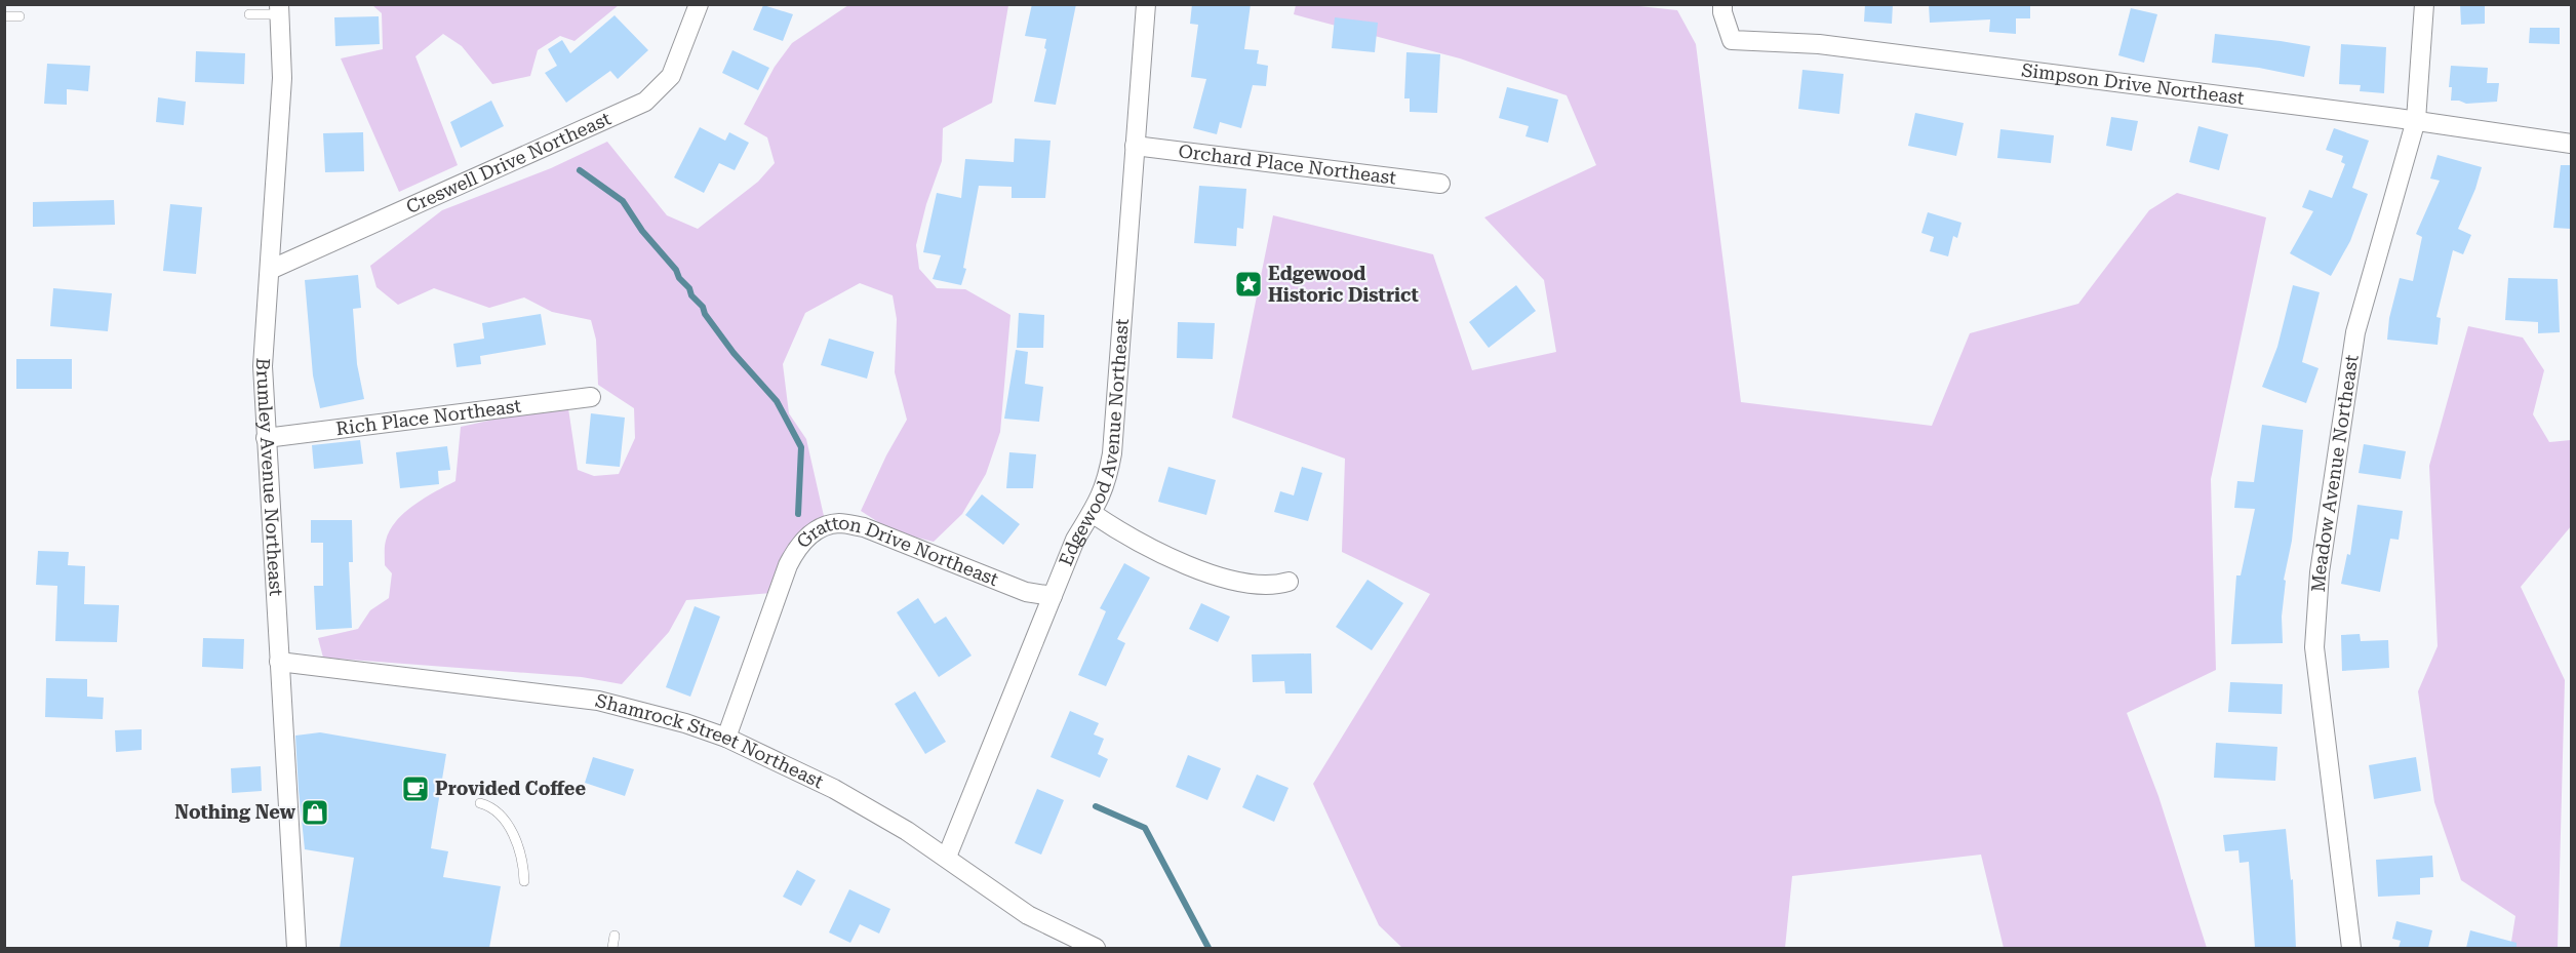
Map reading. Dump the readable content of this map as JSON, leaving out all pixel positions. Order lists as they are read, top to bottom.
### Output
{
  "streets": {
    "street": [
      "Simpson Drive Northeast",
      "Creswell Drive Northeast",
      "Orchard Place Northeast",
      "Rich Place Northeast",
      "Edgewood Avenue Northeast",
      "Meadow Avenue Northeast",
      "Brumley Avenue Northeast",
      "Gratton Drive Northeast",
      "Shamrock Street Northeast"
    ]
  },
  "crossings": [
    ["Simpson Drive Northeast", "Meadow Avenue Northeast"],
    ["Creswell Drive Northeast", "Brumley Avenue Northeast"],
    ["Orchard Place Northeast", "Edgewood Avenue Northeast"],
    ["Rich Place Northeast", "Brumley Avenue Northeast"],
    ["Edgewood Avenue Northeast", "Gratton Drive Northeast"],
    ["Edgewood Avenue Northeast", "Shamrock Street Northeast"],
    ["Brumley Avenue Northeast", "Shamrock Street Northeast"],
    ["Gratton Drive Northeast", "Shamrock Street Northeast"]
  ],
  "places": {
    "place": ["Edgewood Historic District"],
    "cafe": ["Provided Coffee"],
    "shop": ["Nothing New"]
  }
}
